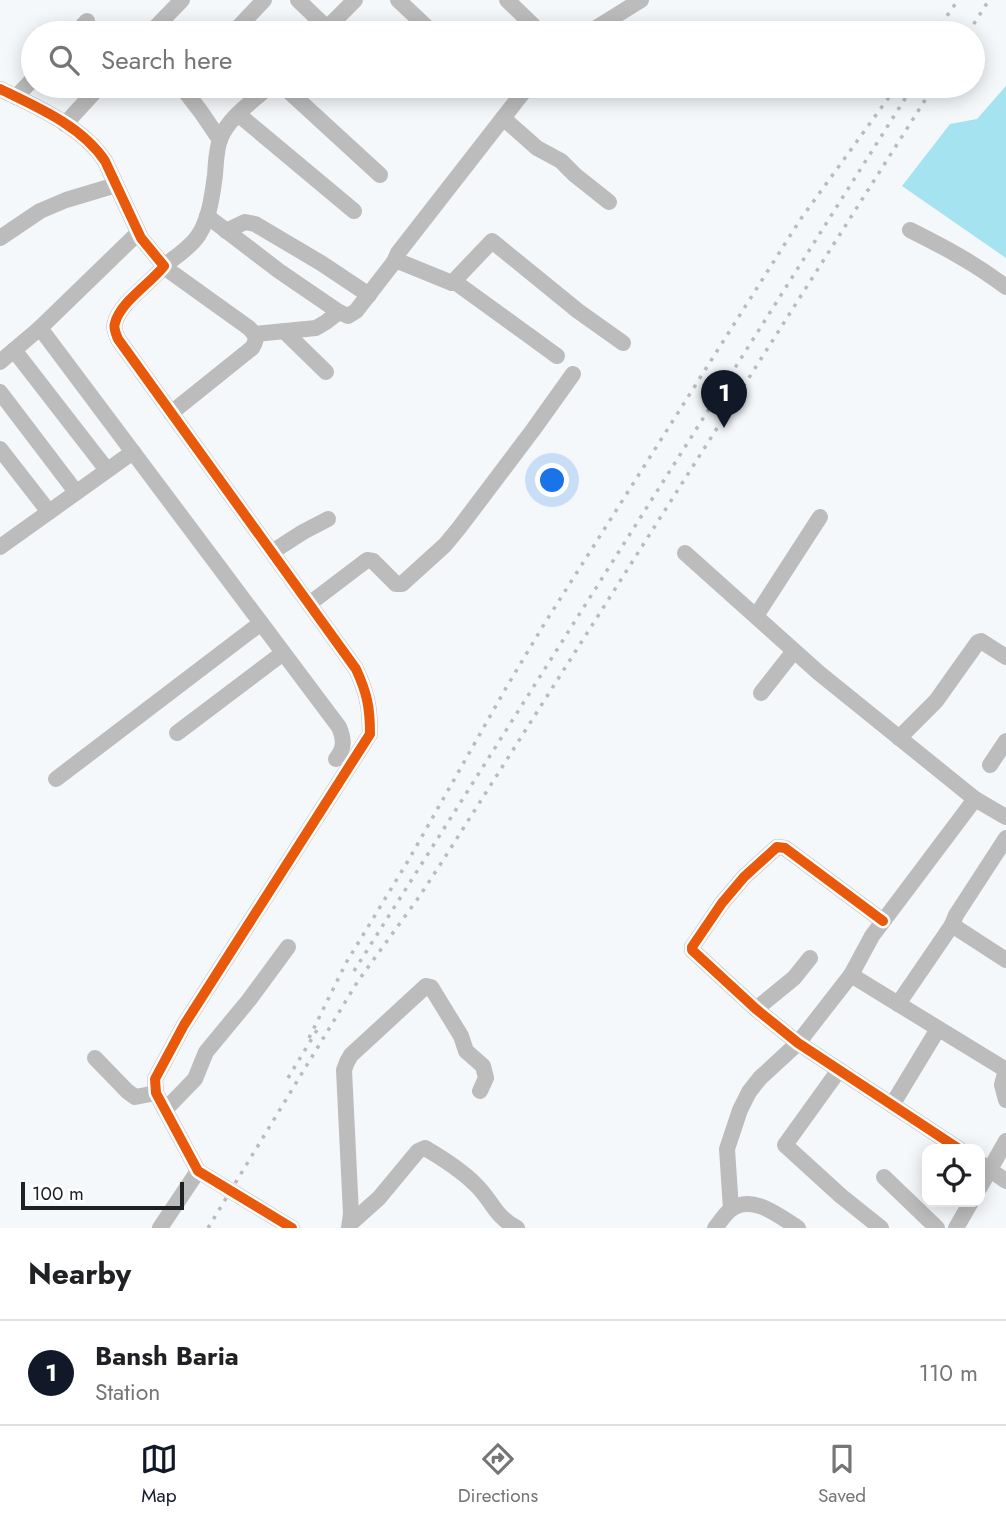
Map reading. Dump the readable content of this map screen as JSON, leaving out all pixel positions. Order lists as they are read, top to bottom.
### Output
{
  "scale_bar": "100 m",
  "page": {
    "search": "Search here",
    "pins": "1",
    "scale": "100 m",
    "heading": "Nearby",
    "list": [
      {
        "mark": "1",
        "name": "Bansh Baria",
        "note": "Station",
        "value": "110 m"
      }
    ],
    "nav": ["Map", "Directions", "Saved"]
  }
}
